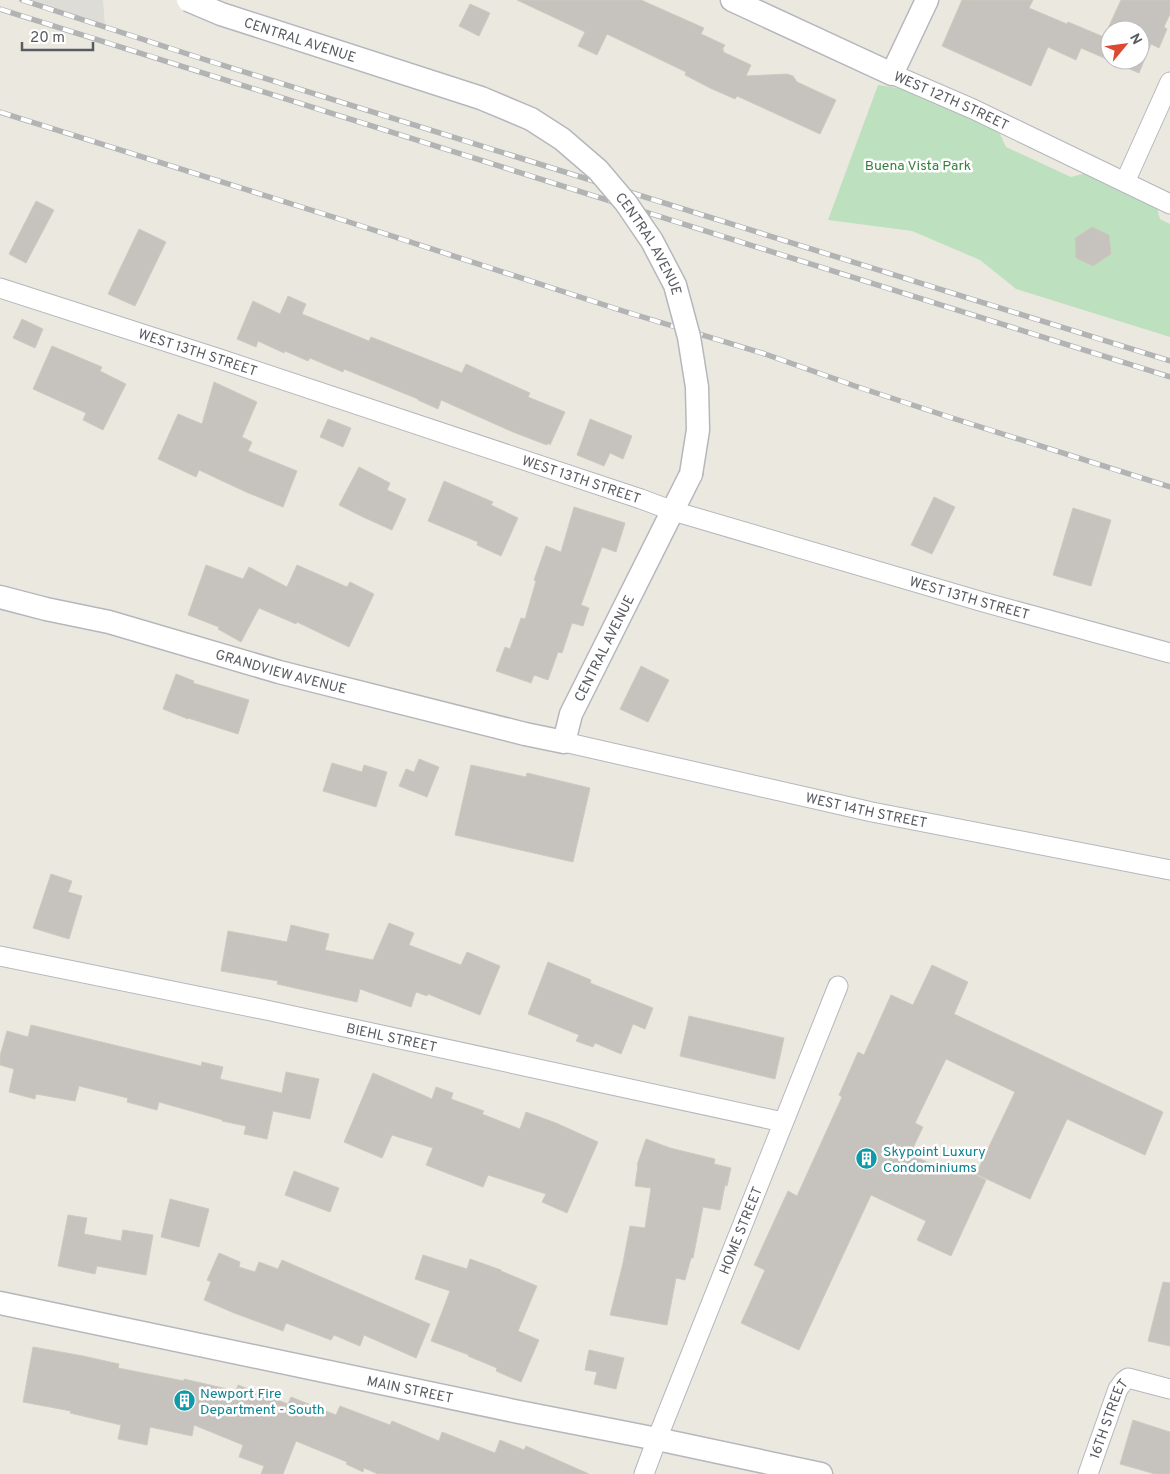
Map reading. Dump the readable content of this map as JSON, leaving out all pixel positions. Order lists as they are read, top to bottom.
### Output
{
  "streets": {
    "street": [
      "CENTRAL AVENUE",
      "WEST 12TH STREET",
      "WEST 13TH STREET",
      "GRANDVIEW AVENUE",
      "WEST 14TH STREET",
      "BIEHL STREET",
      "HOME STREET",
      "MAIN STREET",
      "16TH STREET"
    ]
  },
  "crossings": [
    ["CENTRAL AVENUE", "WEST 13TH STREET"],
    ["CENTRAL AVENUE", "GRANDVIEW AVENUE"],
    ["CENTRAL AVENUE", "WEST 14TH STREET"],
    ["GRANDVIEW AVENUE", "WEST 14TH STREET"],
    ["BIEHL STREET", "HOME STREET"],
    ["HOME STREET", "MAIN STREET"]
  ],
  "parks": ["Buena Vista Park"],
  "places": {
    "building": ["Skypoint Luxury Condominiums", "Newport Fire Department - South"]
  },
  "scale_bar": "20 m",
  "north": "top right"
}
